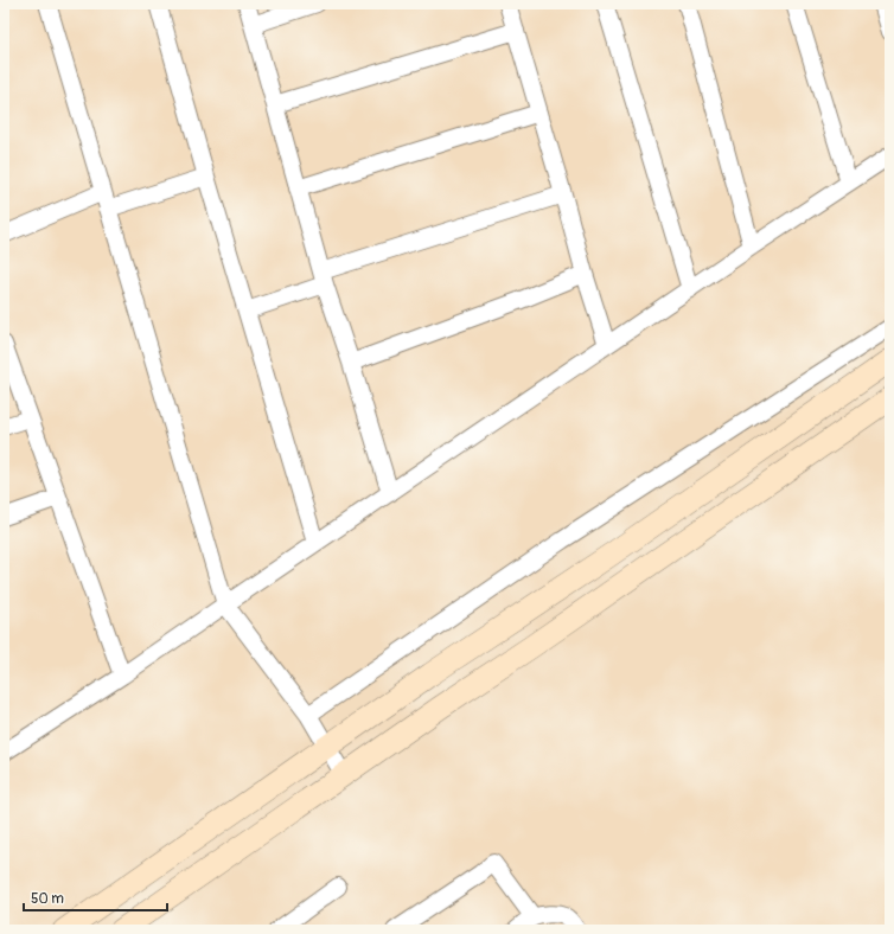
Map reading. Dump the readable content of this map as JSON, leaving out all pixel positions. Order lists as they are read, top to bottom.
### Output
{
  "scale_bar": "50 m"
}
